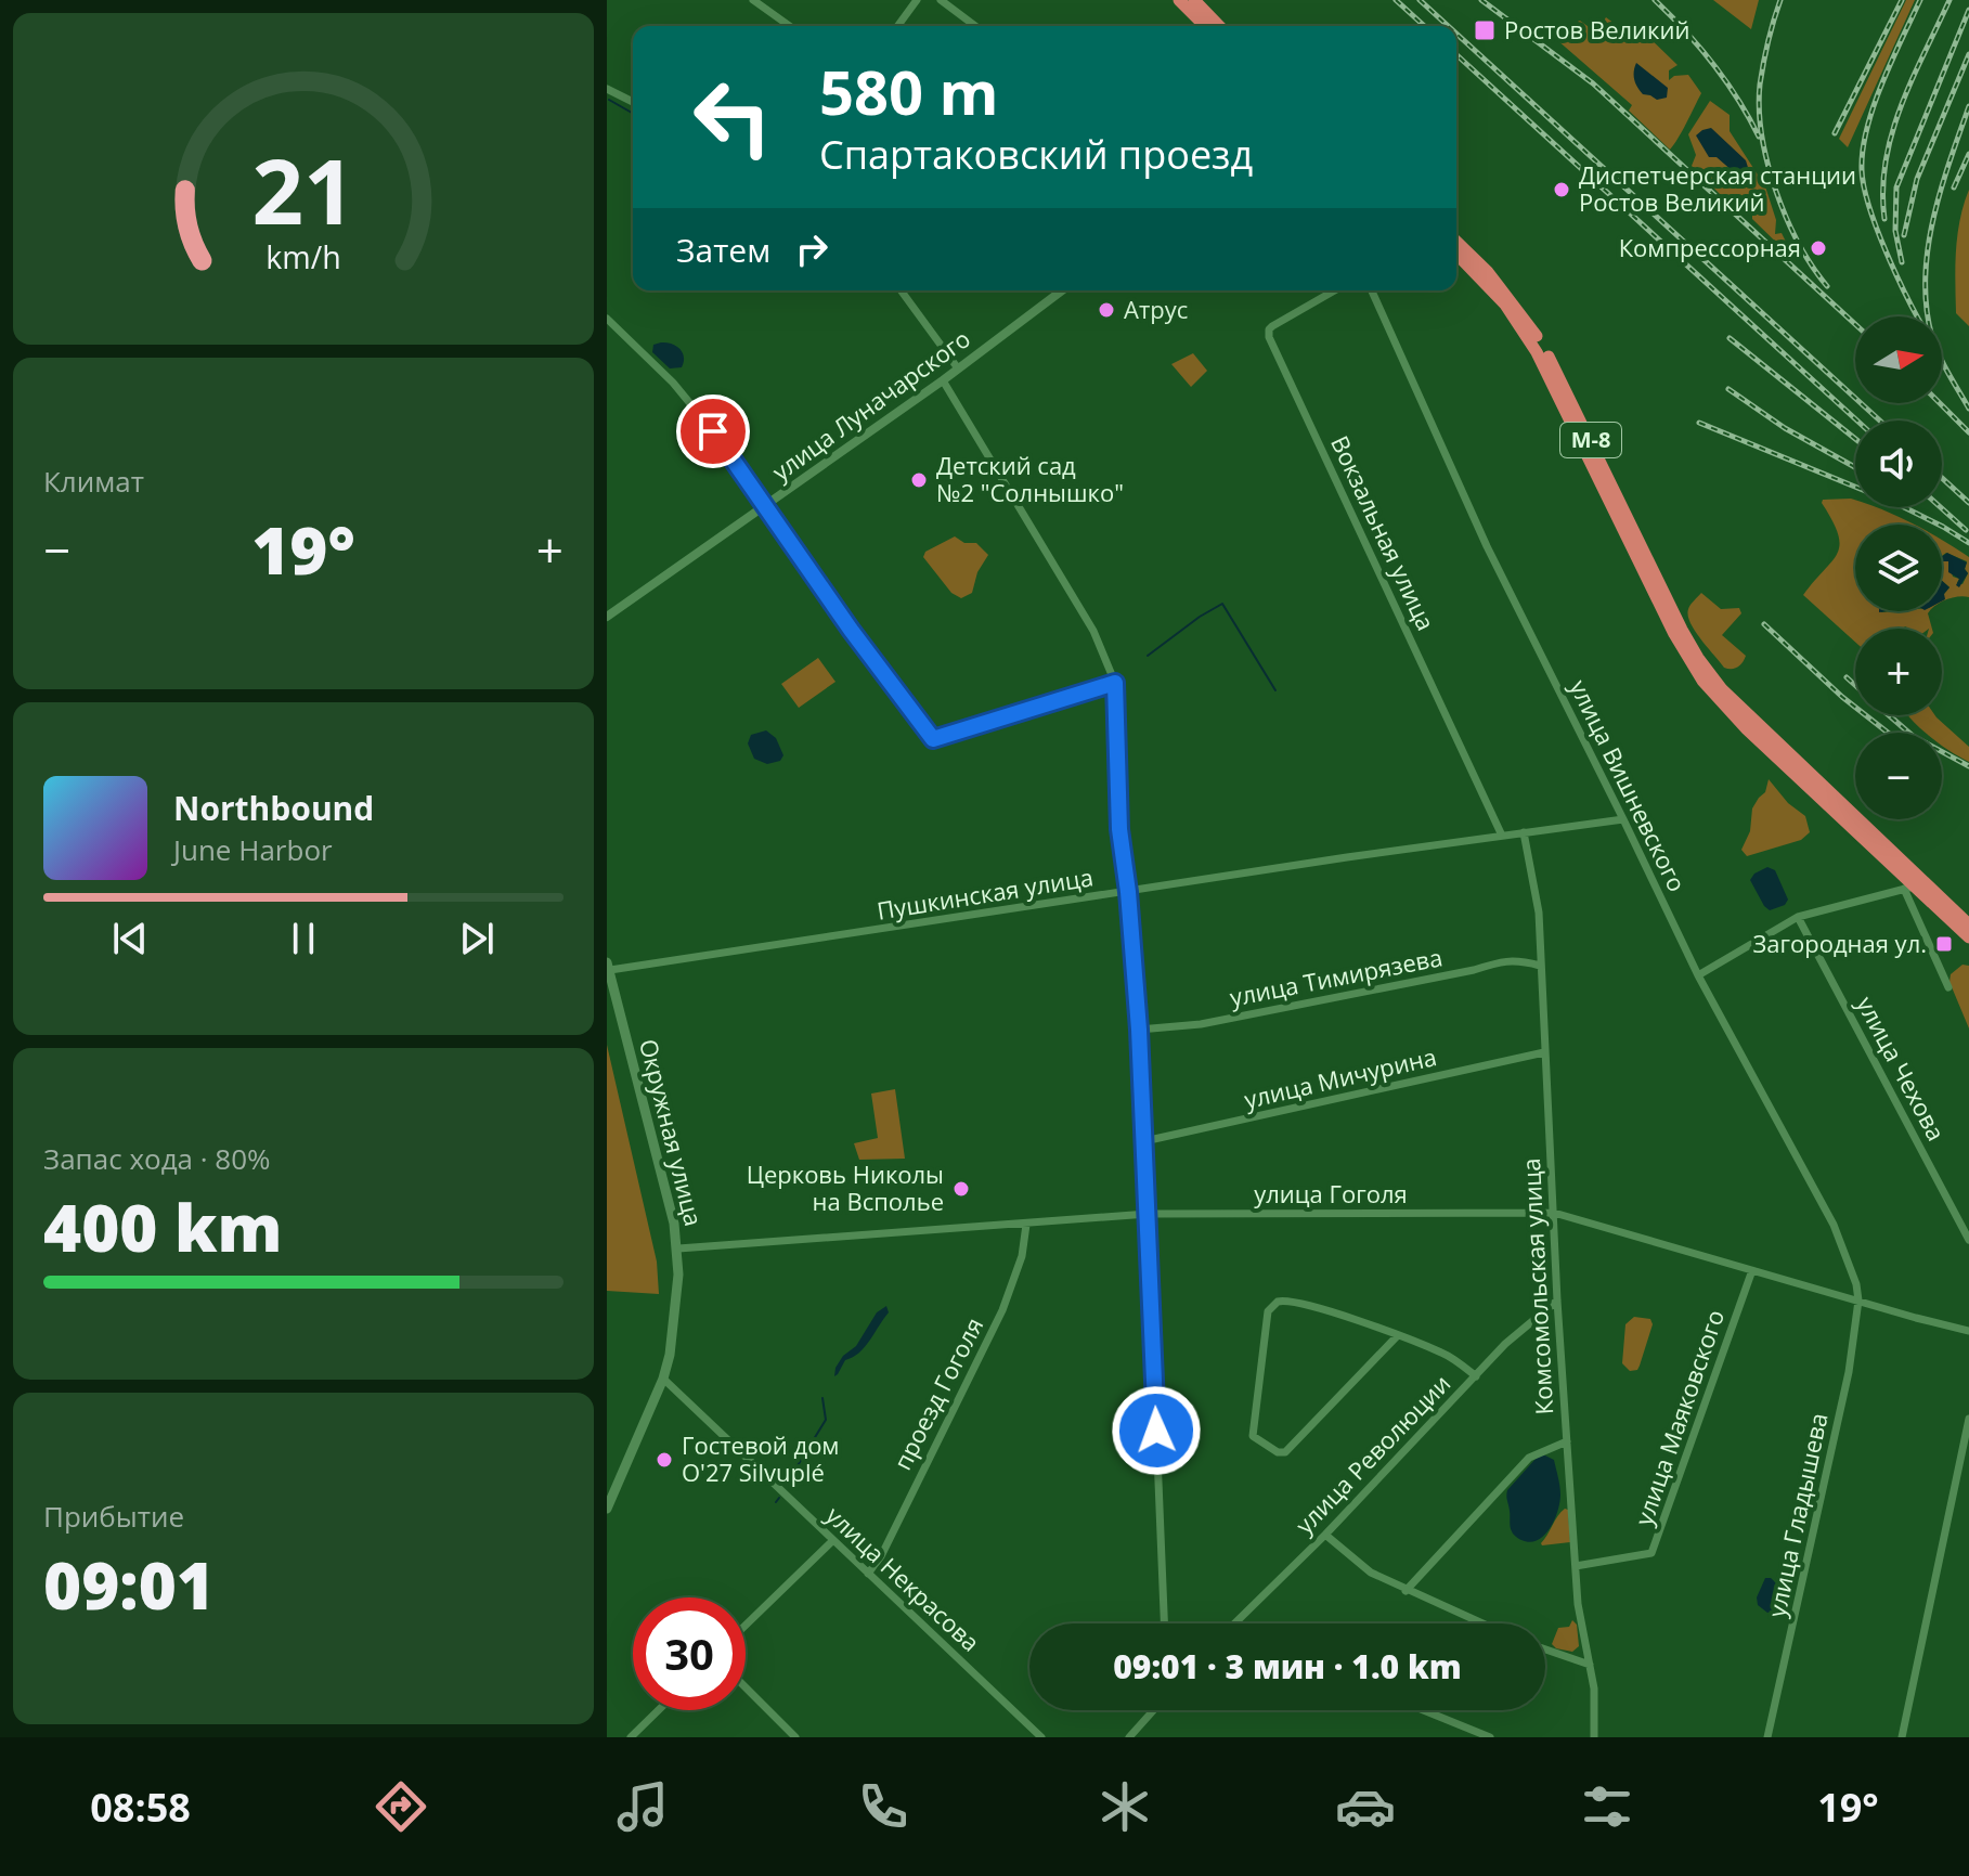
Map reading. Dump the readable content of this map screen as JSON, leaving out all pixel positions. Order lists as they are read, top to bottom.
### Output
{
  "streets": {
    "highway": ["М-8"],
    "main road": ["Окружная улица"],
    "street": [
      "улица Луначарского",
      "Вокзальная улица",
      "улица Вишневского",
      "Пушкинская улица",
      "улица Тимирязева",
      "улица Чехова",
      "улица Мичурина",
      "улица Гоголя",
      "Комсомольская улица",
      "проезд Гоголя",
      "улица Маяковского",
      "улица Революции",
      "улица Гладышева",
      "улица Некрасова"
    ]
  },
  "crossings": [
    ["Вокзальная улица", "Пушкинская улица"],
    ["улица Вишневского", "Пушкинская улица"],
    ["улица Вишневского", "улица Гоголя"],
    ["улица Вишневского", "улица Гладышева"],
    ["Пушкинская улица", "Окружная улица"],
    ["Пушкинская улица", "Комсомольская улица"],
    ["улица Тимирязева", "Комсомольская улица"],
    ["улица Мичурина", "Комсомольская улица"],
    ["Окружная улица", "улица Гоголя"],
    ["Окружная улица", "улица Некрасова"],
    ["улица Гоголя", "Комсомольская улица"],
    ["улица Гоголя", "проезд Гоголя"],
    ["улица Гоголя", "улица Маяковского"],
    ["улица Гоголя", "улица Гладышева"],
    ["Комсомольская улица", "улица Маяковского"],
    ["Комсомольская улица", "улица Революции"],
    ["проезд Гоголя", "улица Некрасова"]
  ],
  "places": {
    "transit": ["Ростов Великий", "Загородная ул."],
    "other": [
      "Диспетчерская станции Ростов Великий",
      "Компрессорная",
      "Атрус",
      "Детский сад №2 \"Солнышко\"",
      "Церковь Николы на Всполье",
      "Гостевой дом O'27 Silvuplé"
    ]
  },
  "north": "right",
  "page": {
    "turn": ["580 m", "Спартаковский проезд"],
    "then": "Затем",
    "map_buttons": ["+", "−"],
    "tile": [
      "Климат",
      ["Запас хода · 80%", "400 km"],
      ["Прибытие", "09:01"]
    ],
    "heat": ["−", "19°", "+"],
    "song": ["Northbound", "June Harbor"],
    "limit": "30",
    "trip": "09:01 · 3 мин · 1.0 km",
    "tabs": ["08:58", "19°"],
    "gauge": ["21", "km/h"]
  }
}
